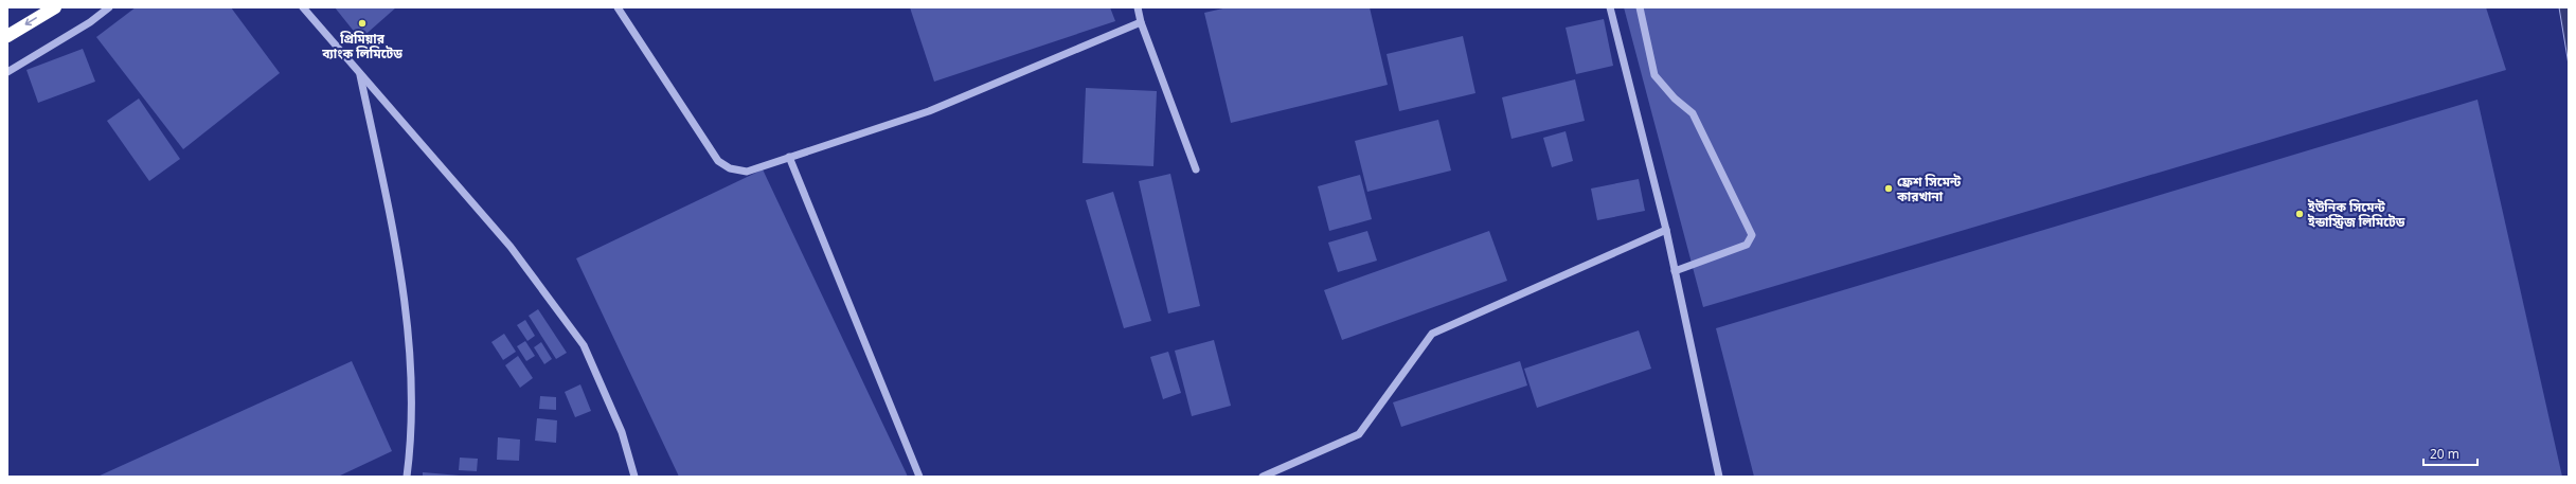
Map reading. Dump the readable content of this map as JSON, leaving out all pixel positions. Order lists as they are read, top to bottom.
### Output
{
  "places": ["প্রিমিয়ার ব্যাংক লিমিটেড", "ফ্রেশ সিমেন্ট কারখানা", "ইউনিক সিমেন্ট ইন্ডাস্ট্রিজ লিমিটেড"],
  "scale_bar": "20 m"
}
